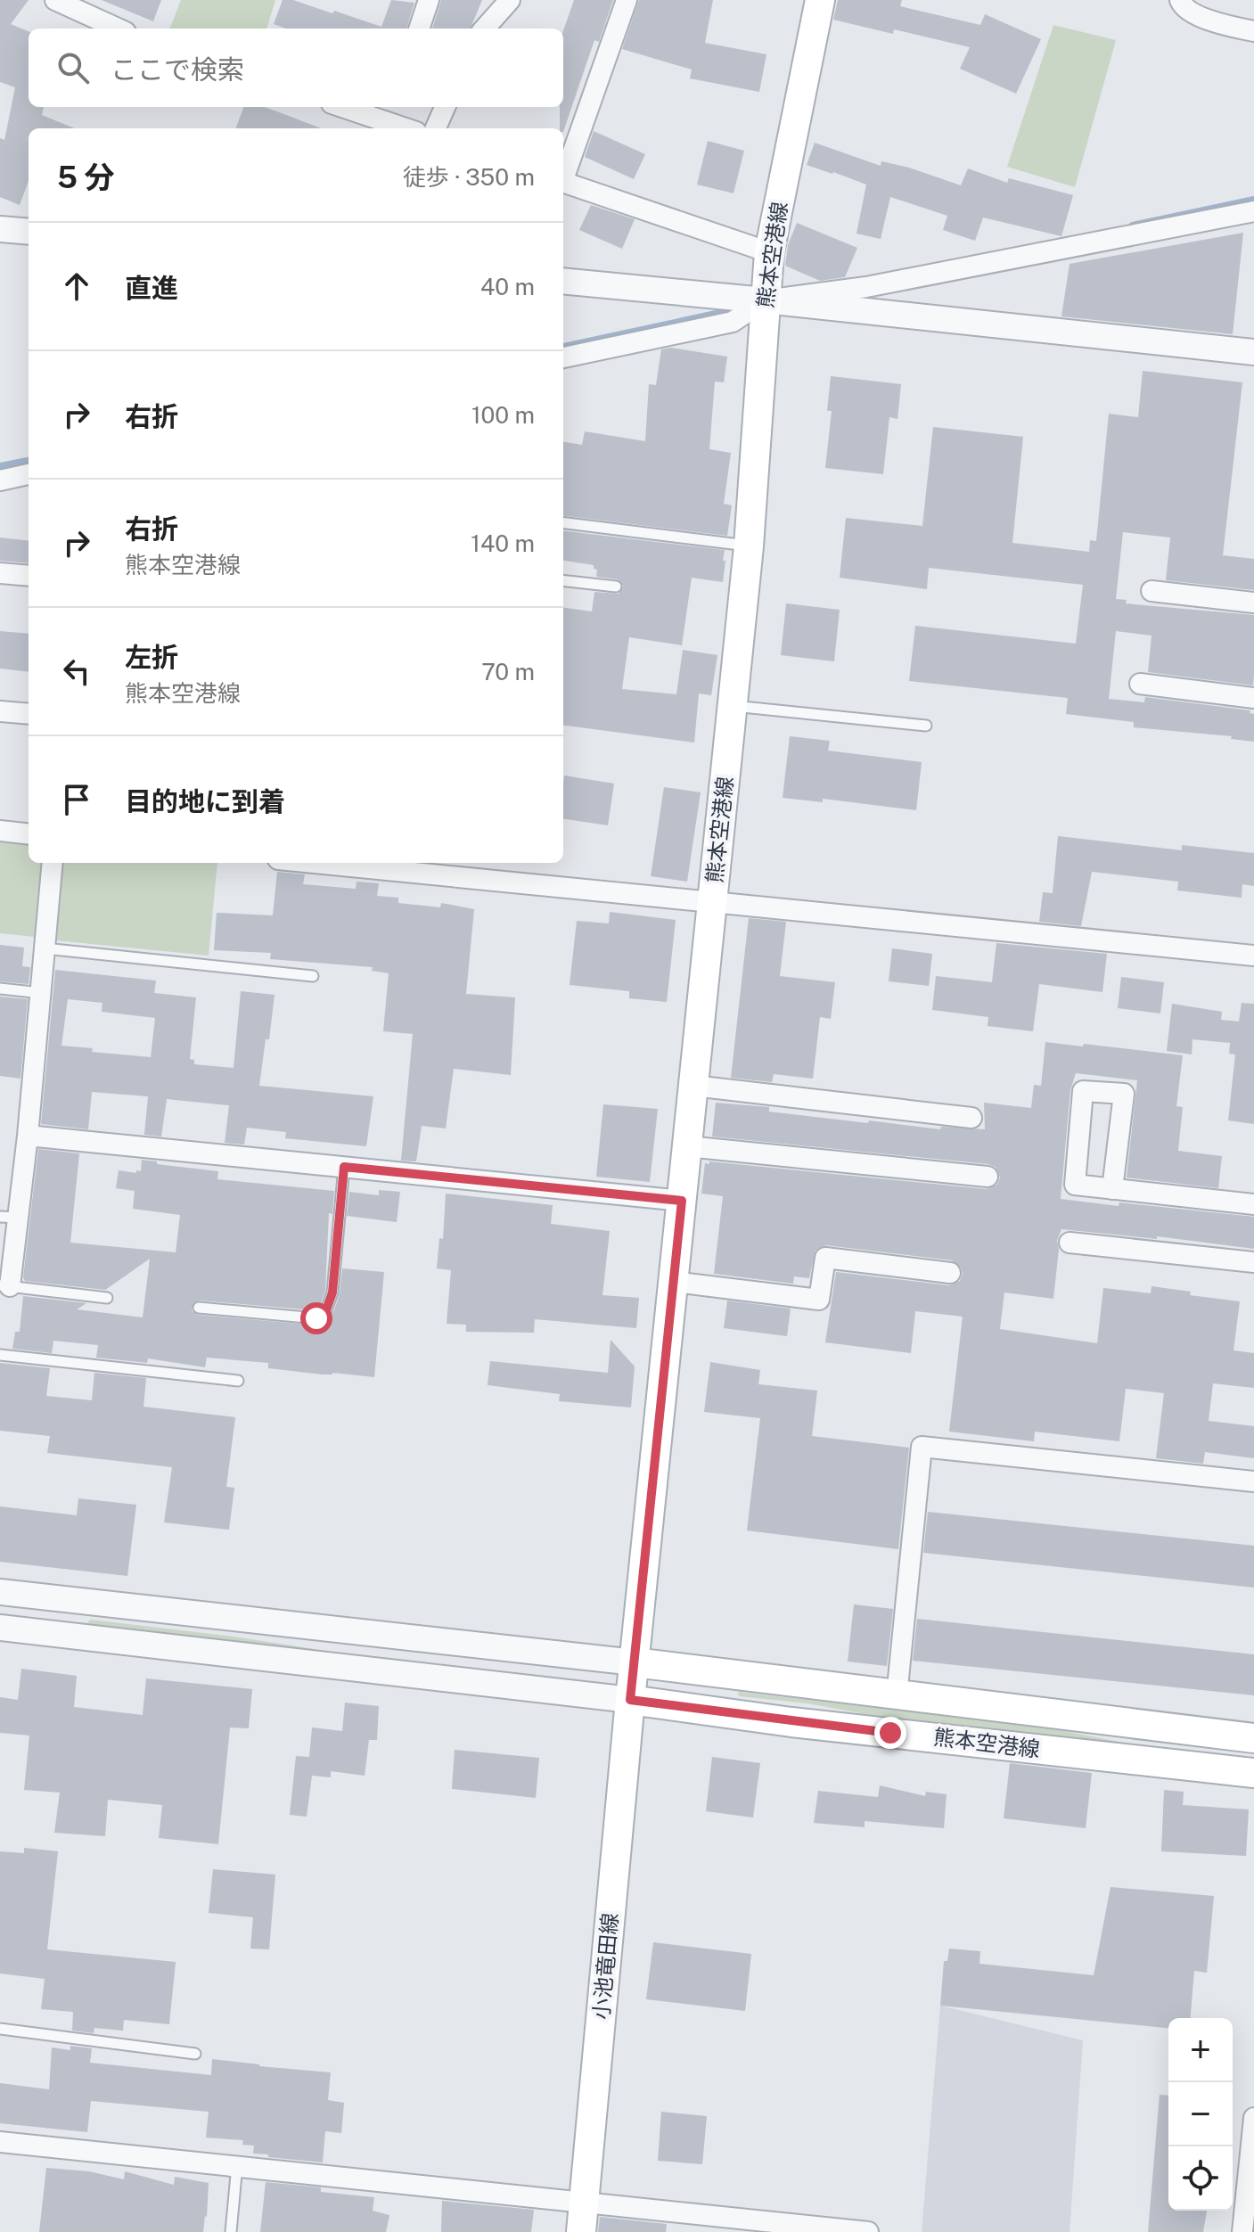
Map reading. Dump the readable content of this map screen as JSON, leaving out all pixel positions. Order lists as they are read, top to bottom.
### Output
{
  "streets": {
    "main road": ["熊本空港線", "小池竜田線"]
  },
  "crossings": [
    ["熊本空港線", "小池竜田線"]
  ],
  "page": {
    "search": "ここで検索",
    "heading": ["5 分", "徒歩 · 350 m"],
    "list": [
      ["直進", "40 m"],
      ["右折", "100 m"],
      ["右折", "熊本空港線", "140 m"],
      ["左折", "熊本空港線", "70 m"],
      "目的地に到着"
    ],
    "map_buttons": ["+", "−"]
  }
}
